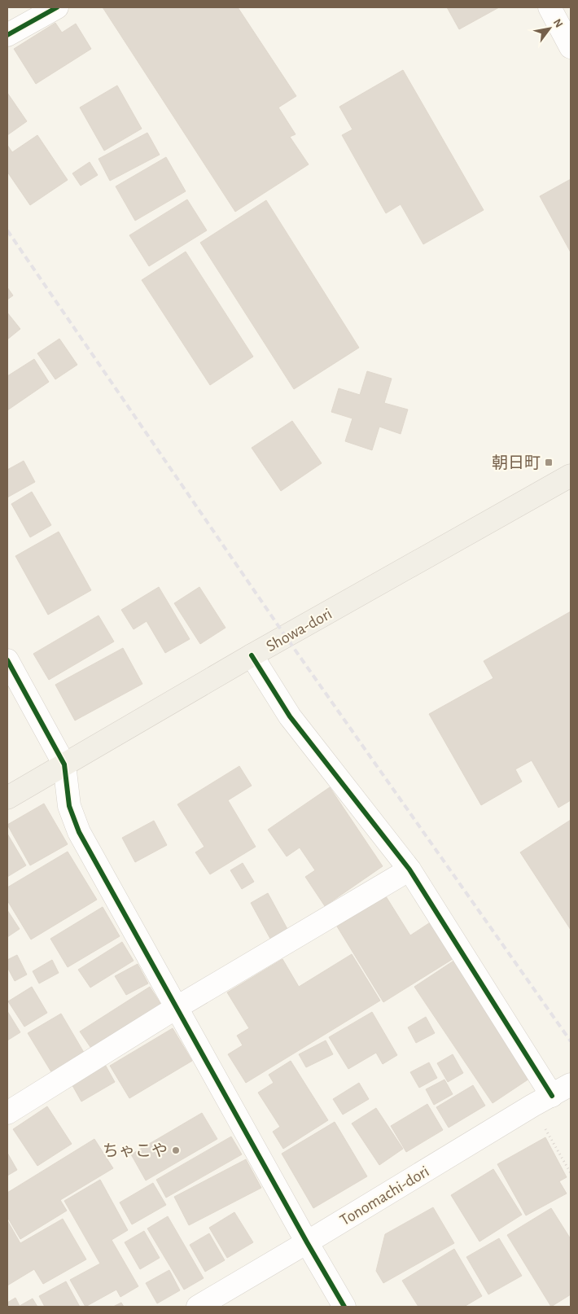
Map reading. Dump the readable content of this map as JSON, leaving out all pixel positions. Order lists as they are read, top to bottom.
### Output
{
  "streets": {
    "main road": ["Showa-dori"],
    "street": ["Tonomachi-dori"]
  },
  "places": {
    "transit": ["朝日町"],
    "other": ["ちゃこや"]
  },
  "north": "top right"
}
